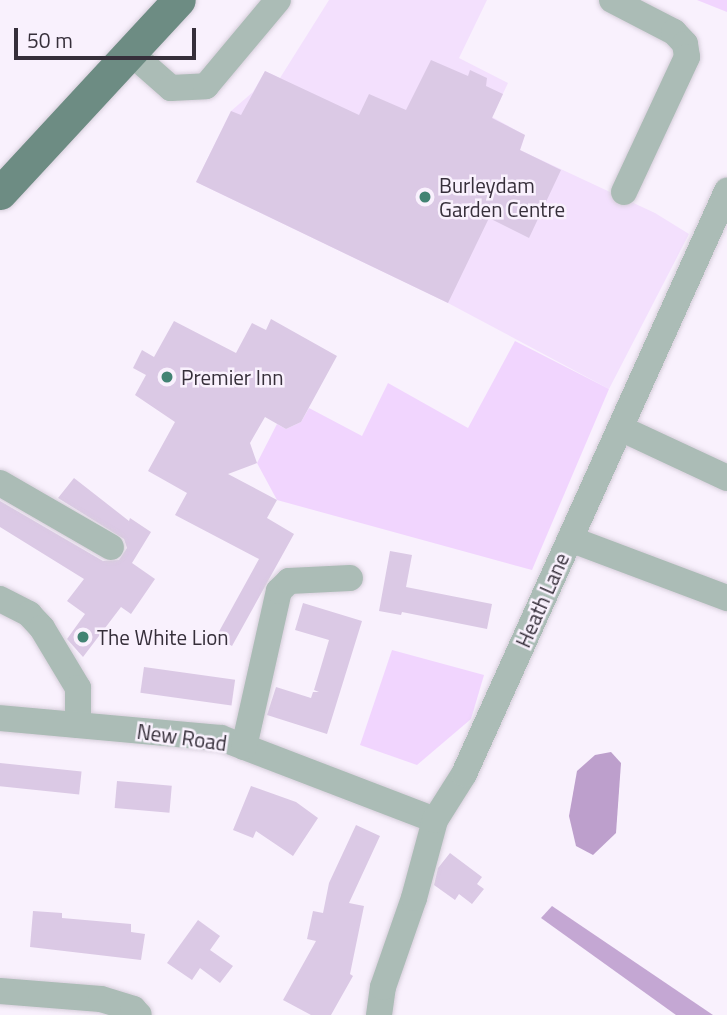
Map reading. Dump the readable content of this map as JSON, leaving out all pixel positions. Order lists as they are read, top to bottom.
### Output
{
  "streets": {
    "street": ["Heath Lane", "New Road"]
  },
  "crossings": [
    ["Heath Lane", "New Road"]
  ],
  "places": ["Burleydam Garden Centre", "Premier Inn", "The White Lion"],
  "scale_bar": "50 m"
}
